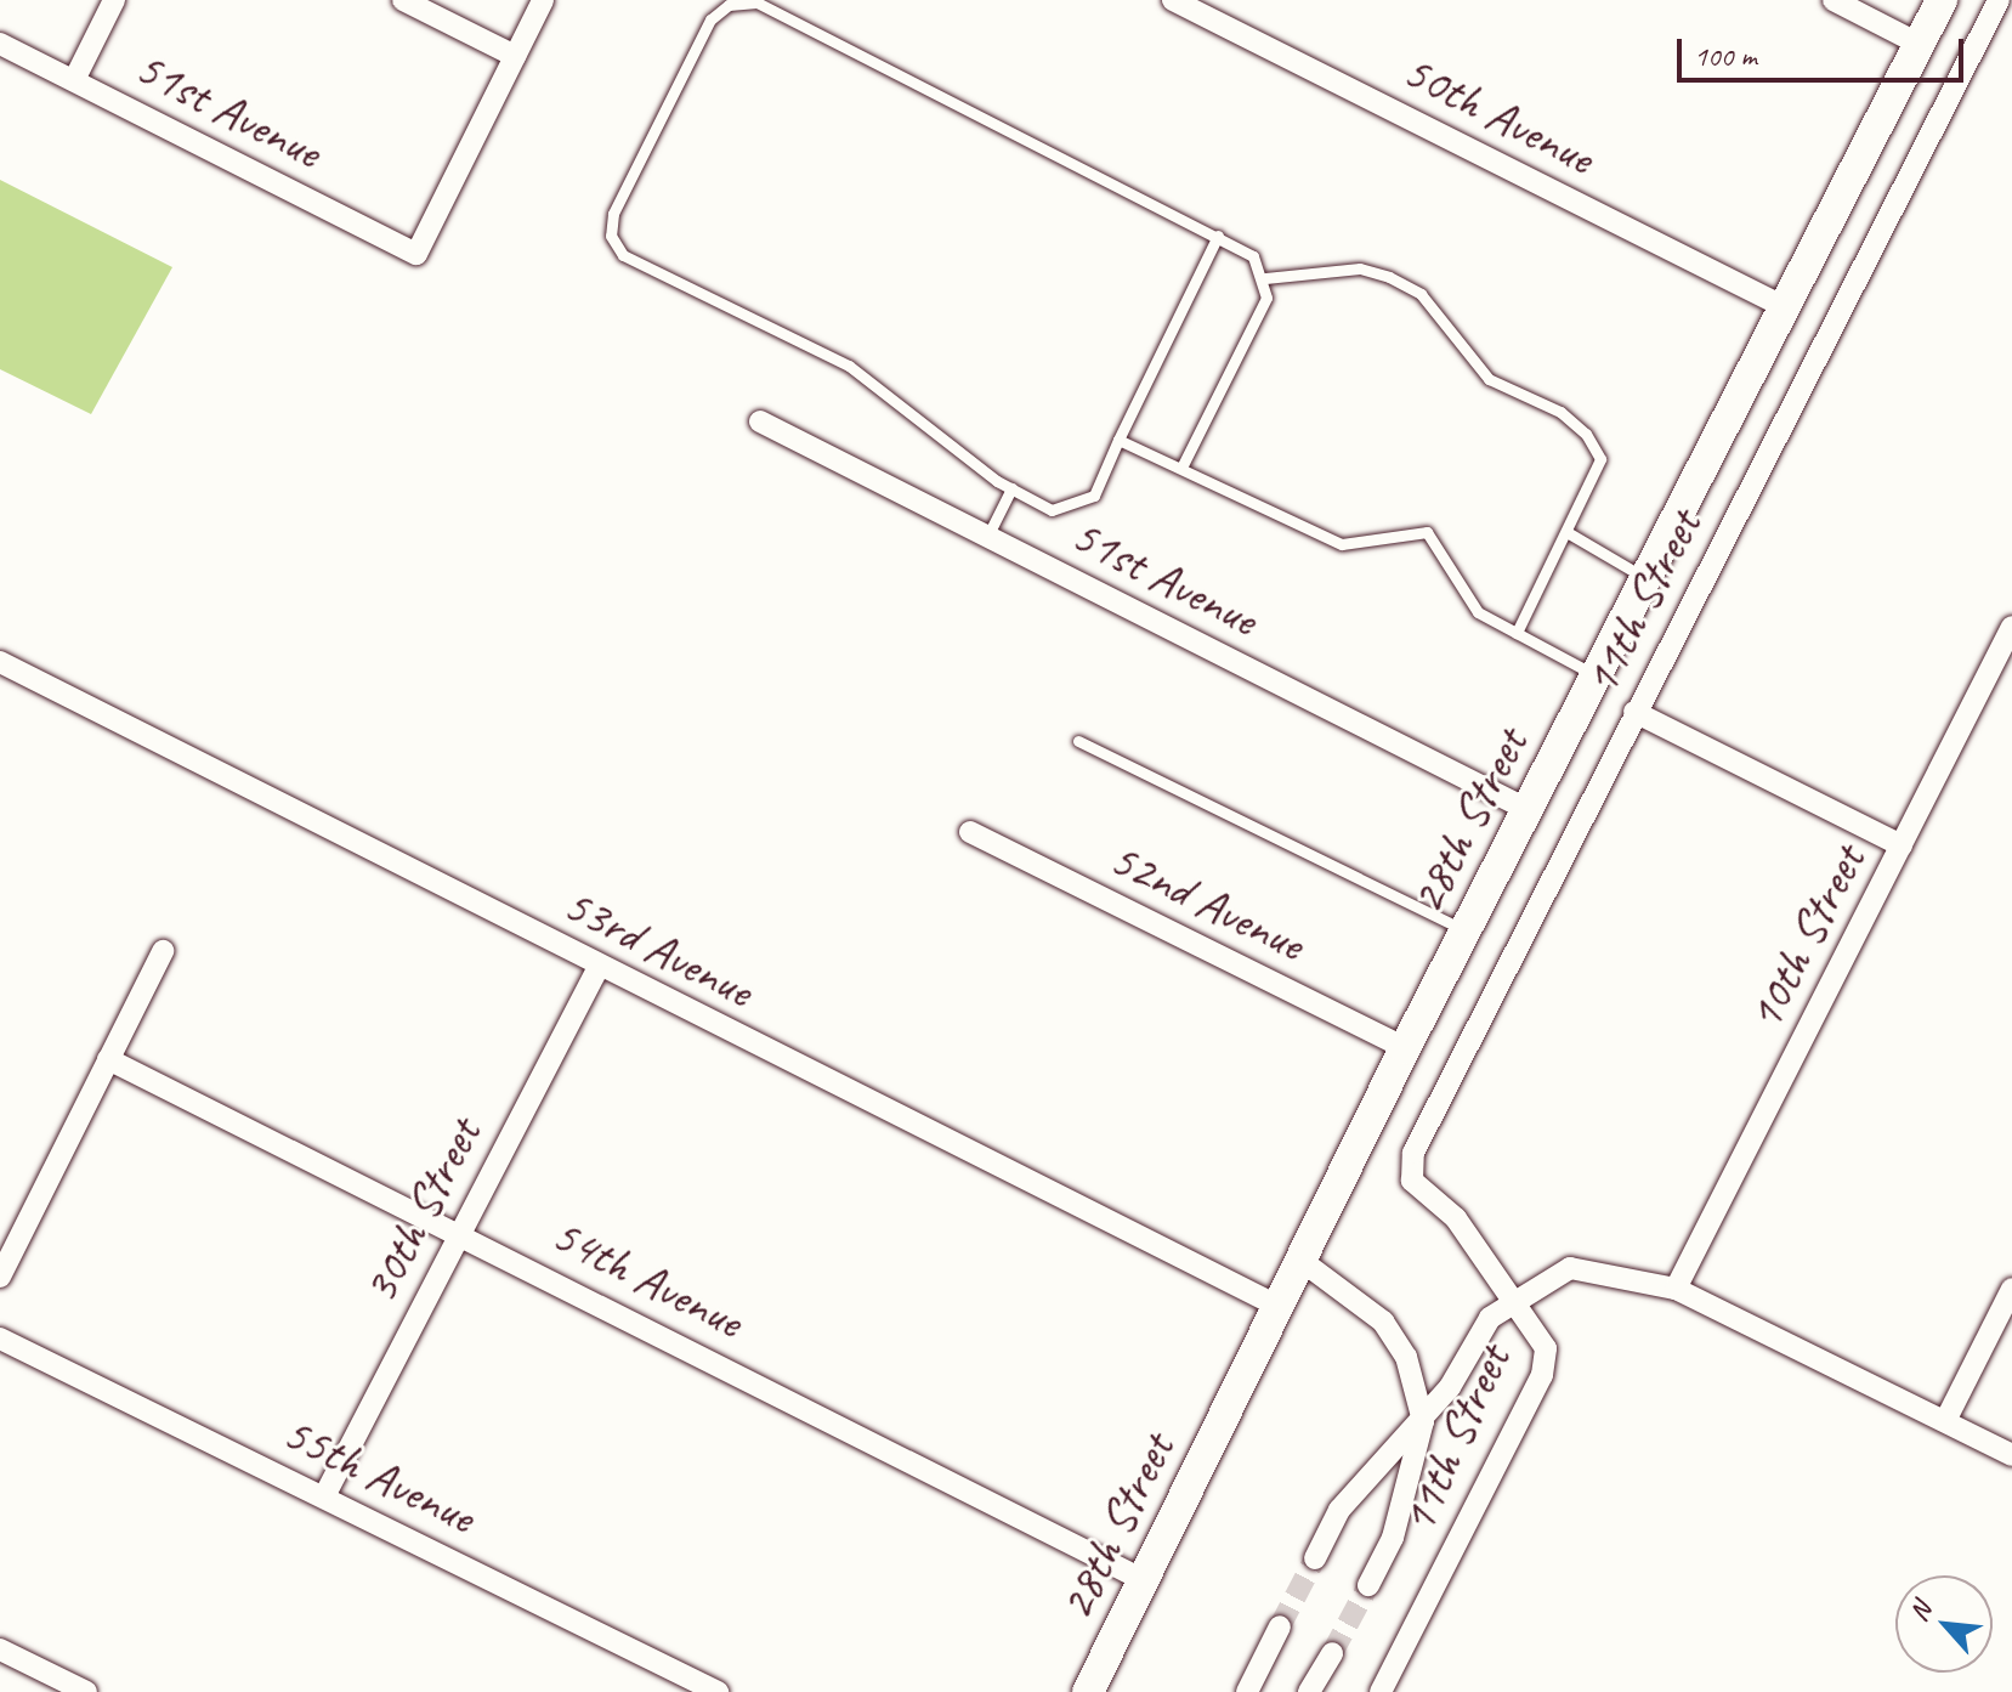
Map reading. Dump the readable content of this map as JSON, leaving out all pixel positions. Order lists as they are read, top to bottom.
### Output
{
  "streets": {
    "main road": ["28th Street"],
    "street": [
      "51st Avenue",
      "50th Avenue",
      "11th Street",
      "52nd Avenue",
      "10th Street",
      "53rd Avenue",
      "30th Street",
      "54th Avenue",
      "55th Avenue"
    ]
  },
  "crossings": [
    ["51st Avenue", "28th Street"],
    ["50th Avenue", "28th Street"],
    ["28th Street", "52nd Avenue"],
    ["28th Street", "53rd Avenue"],
    ["28th Street", "54th Avenue"],
    ["53rd Avenue", "30th Street"],
    ["30th Street", "54th Avenue"],
    ["30th Street", "55th Avenue"]
  ],
  "scale_bar": "100 m",
  "north": "top left"
}
